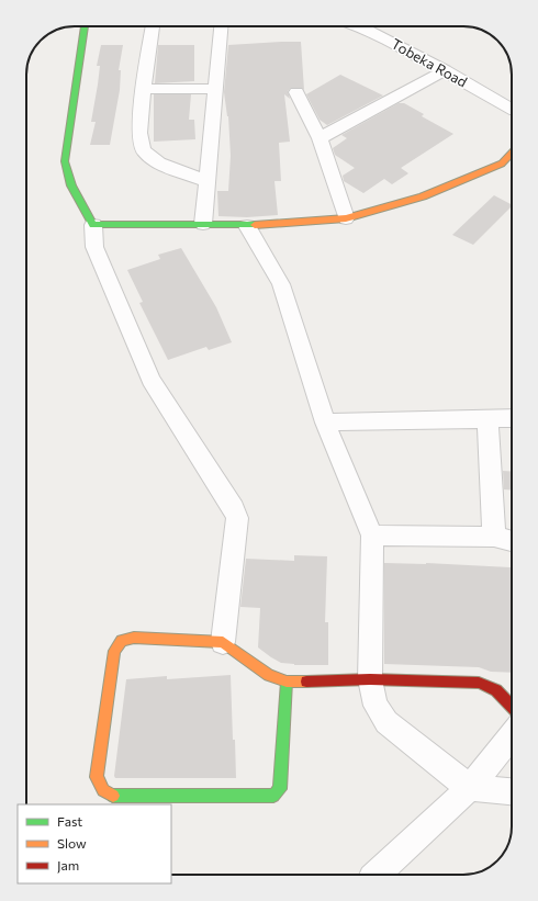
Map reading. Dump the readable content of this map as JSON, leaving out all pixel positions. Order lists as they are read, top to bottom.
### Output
{
  "streets": {
    "street": ["Tobeka Road"]
  },
  "legend": ["Fast", "Slow", "Jam"]
}
